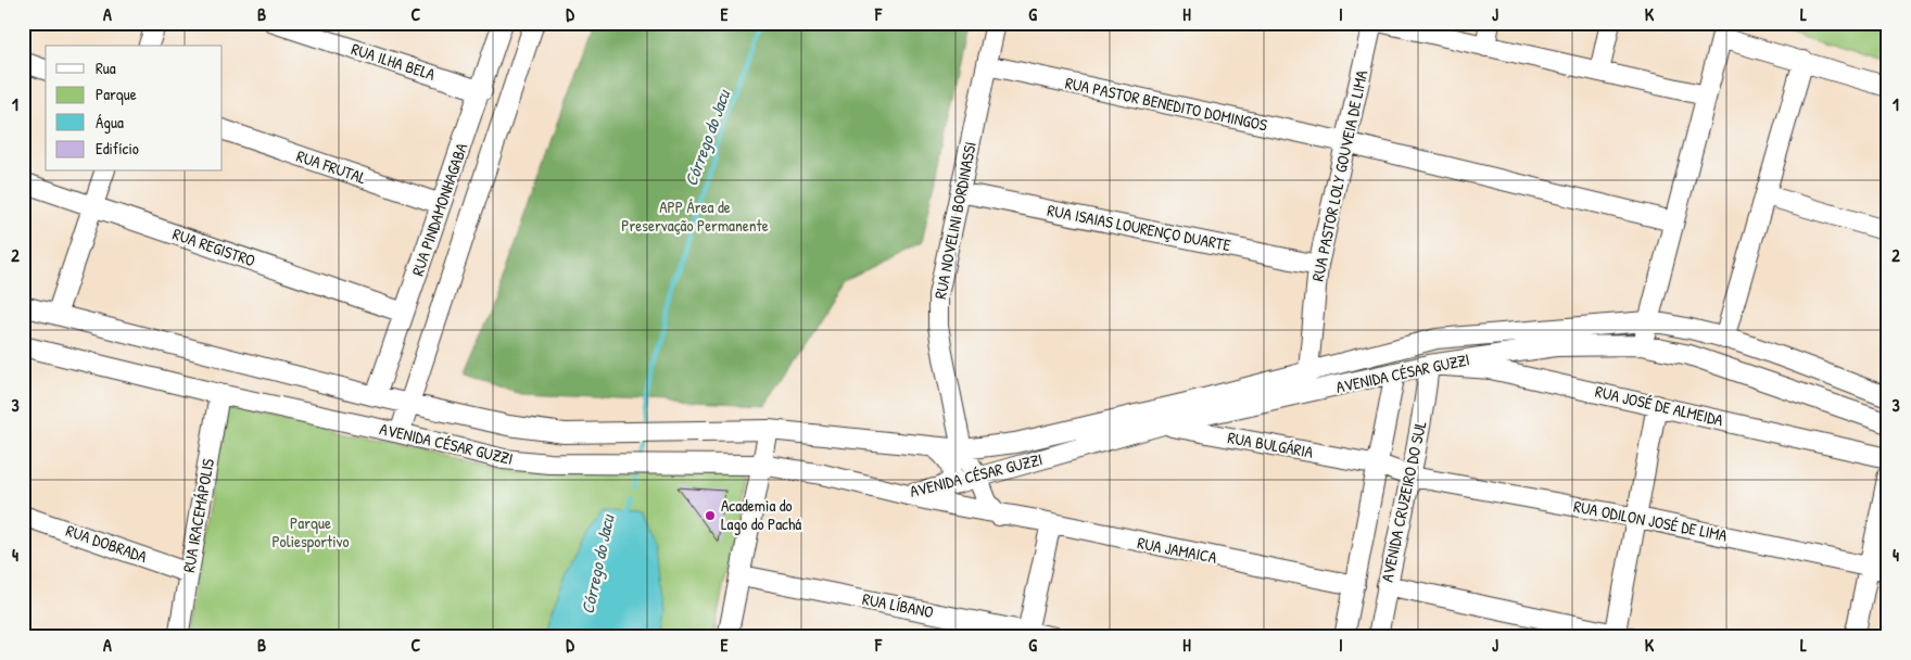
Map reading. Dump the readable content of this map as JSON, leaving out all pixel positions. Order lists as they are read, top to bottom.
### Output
{
  "streets": {
    "street": [
      "RUA ILHA BELA",
      "RUA PASTOR BENEDITO DOMINGOS",
      "RUA FRUTAL",
      "RUA PASTOR LOLY GOUVEIA DE LIMA",
      "RUA PINDAMONHAGABA",
      "RUA NOVELINI BORDINASSI",
      "RUA ISAIAS LOURENÇO DUARTE",
      "RUA REGISTRO",
      "AVENIDA CÉSAR GUZZI",
      "RUA JOSÉ DE ALMEIDA",
      "RUA BULGÁRIA",
      "AVENIDA CRUZEIRO DO SUL",
      "RUA IRACEMÁPOLIS",
      "RUA ODILON JOSÉ DE LIMA",
      "RUA DOBRADA",
      "RUA JAMAICA",
      "RUA LÍBANO"
    ]
  },
  "crossings": [
    ["RUA ILHA BELA", "RUA PINDAMONHAGABA"],
    ["RUA PASTOR BENEDITO DOMINGOS", "RUA PASTOR LOLY GOUVEIA DE LIMA"],
    ["RUA PASTOR BENEDITO DOMINGOS", "RUA NOVELINI BORDINASSI"],
    ["RUA FRUTAL", "RUA PINDAMONHAGABA"],
    ["RUA PASTOR LOLY GOUVEIA DE LIMA", "RUA ISAIAS LOURENÇO DUARTE"],
    ["RUA PASTOR LOLY GOUVEIA DE LIMA", "AVENIDA CÉSAR GUZZI"],
    ["RUA PINDAMONHAGABA", "RUA REGISTRO"],
    ["RUA PINDAMONHAGABA", "AVENIDA CÉSAR GUZZI"],
    ["RUA NOVELINI BORDINASSI", "RUA ISAIAS LOURENÇO DUARTE"],
    ["RUA NOVELINI BORDINASSI", "AVENIDA CÉSAR GUZZI"],
    ["AVENIDA CÉSAR GUZZI", "RUA JOSÉ DE ALMEIDA"],
    ["AVENIDA CÉSAR GUZZI", "RUA BULGÁRIA"],
    ["AVENIDA CÉSAR GUZZI", "AVENIDA CRUZEIRO DO SUL"],
    ["AVENIDA CÉSAR GUZZI", "RUA IRACEMÁPOLIS"],
    ["AVENIDA CÉSAR GUZZI", "RUA JAMAICA"],
    ["RUA JOSÉ DE ALMEIDA", "AVENIDA CRUZEIRO DO SUL"],
    ["RUA BULGÁRIA", "AVENIDA CRUZEIRO DO SUL"],
    ["RUA BULGÁRIA", "RUA ODILON JOSÉ DE LIMA"],
    ["AVENIDA CRUZEIRO DO SUL", "RUA ODILON JOSÉ DE LIMA"],
    ["AVENIDA CRUZEIRO DO SUL", "RUA JAMAICA"],
    ["RUA IRACEMÁPOLIS", "RUA DOBRADA"]
  ],
  "water": ["Córrego do Jacu"],
  "parks": ["APP Área de Preservação Permanente", "Parque Poliesportivo"],
  "places": ["Academia do Lago do Pachá"],
  "legend": [
    "Rua",
    "Parque",
    "Água",
    "Edifício"
  ],
  "grid": {
    "columns": [
      "A",
      "B",
      "C",
      "D",
      "E",
      "F",
      "G",
      "H",
      "I",
      "J",
      "K",
      "L"
    ],
    "rows": [
      "1",
      "2",
      "3",
      "4"
    ]
  }
}
